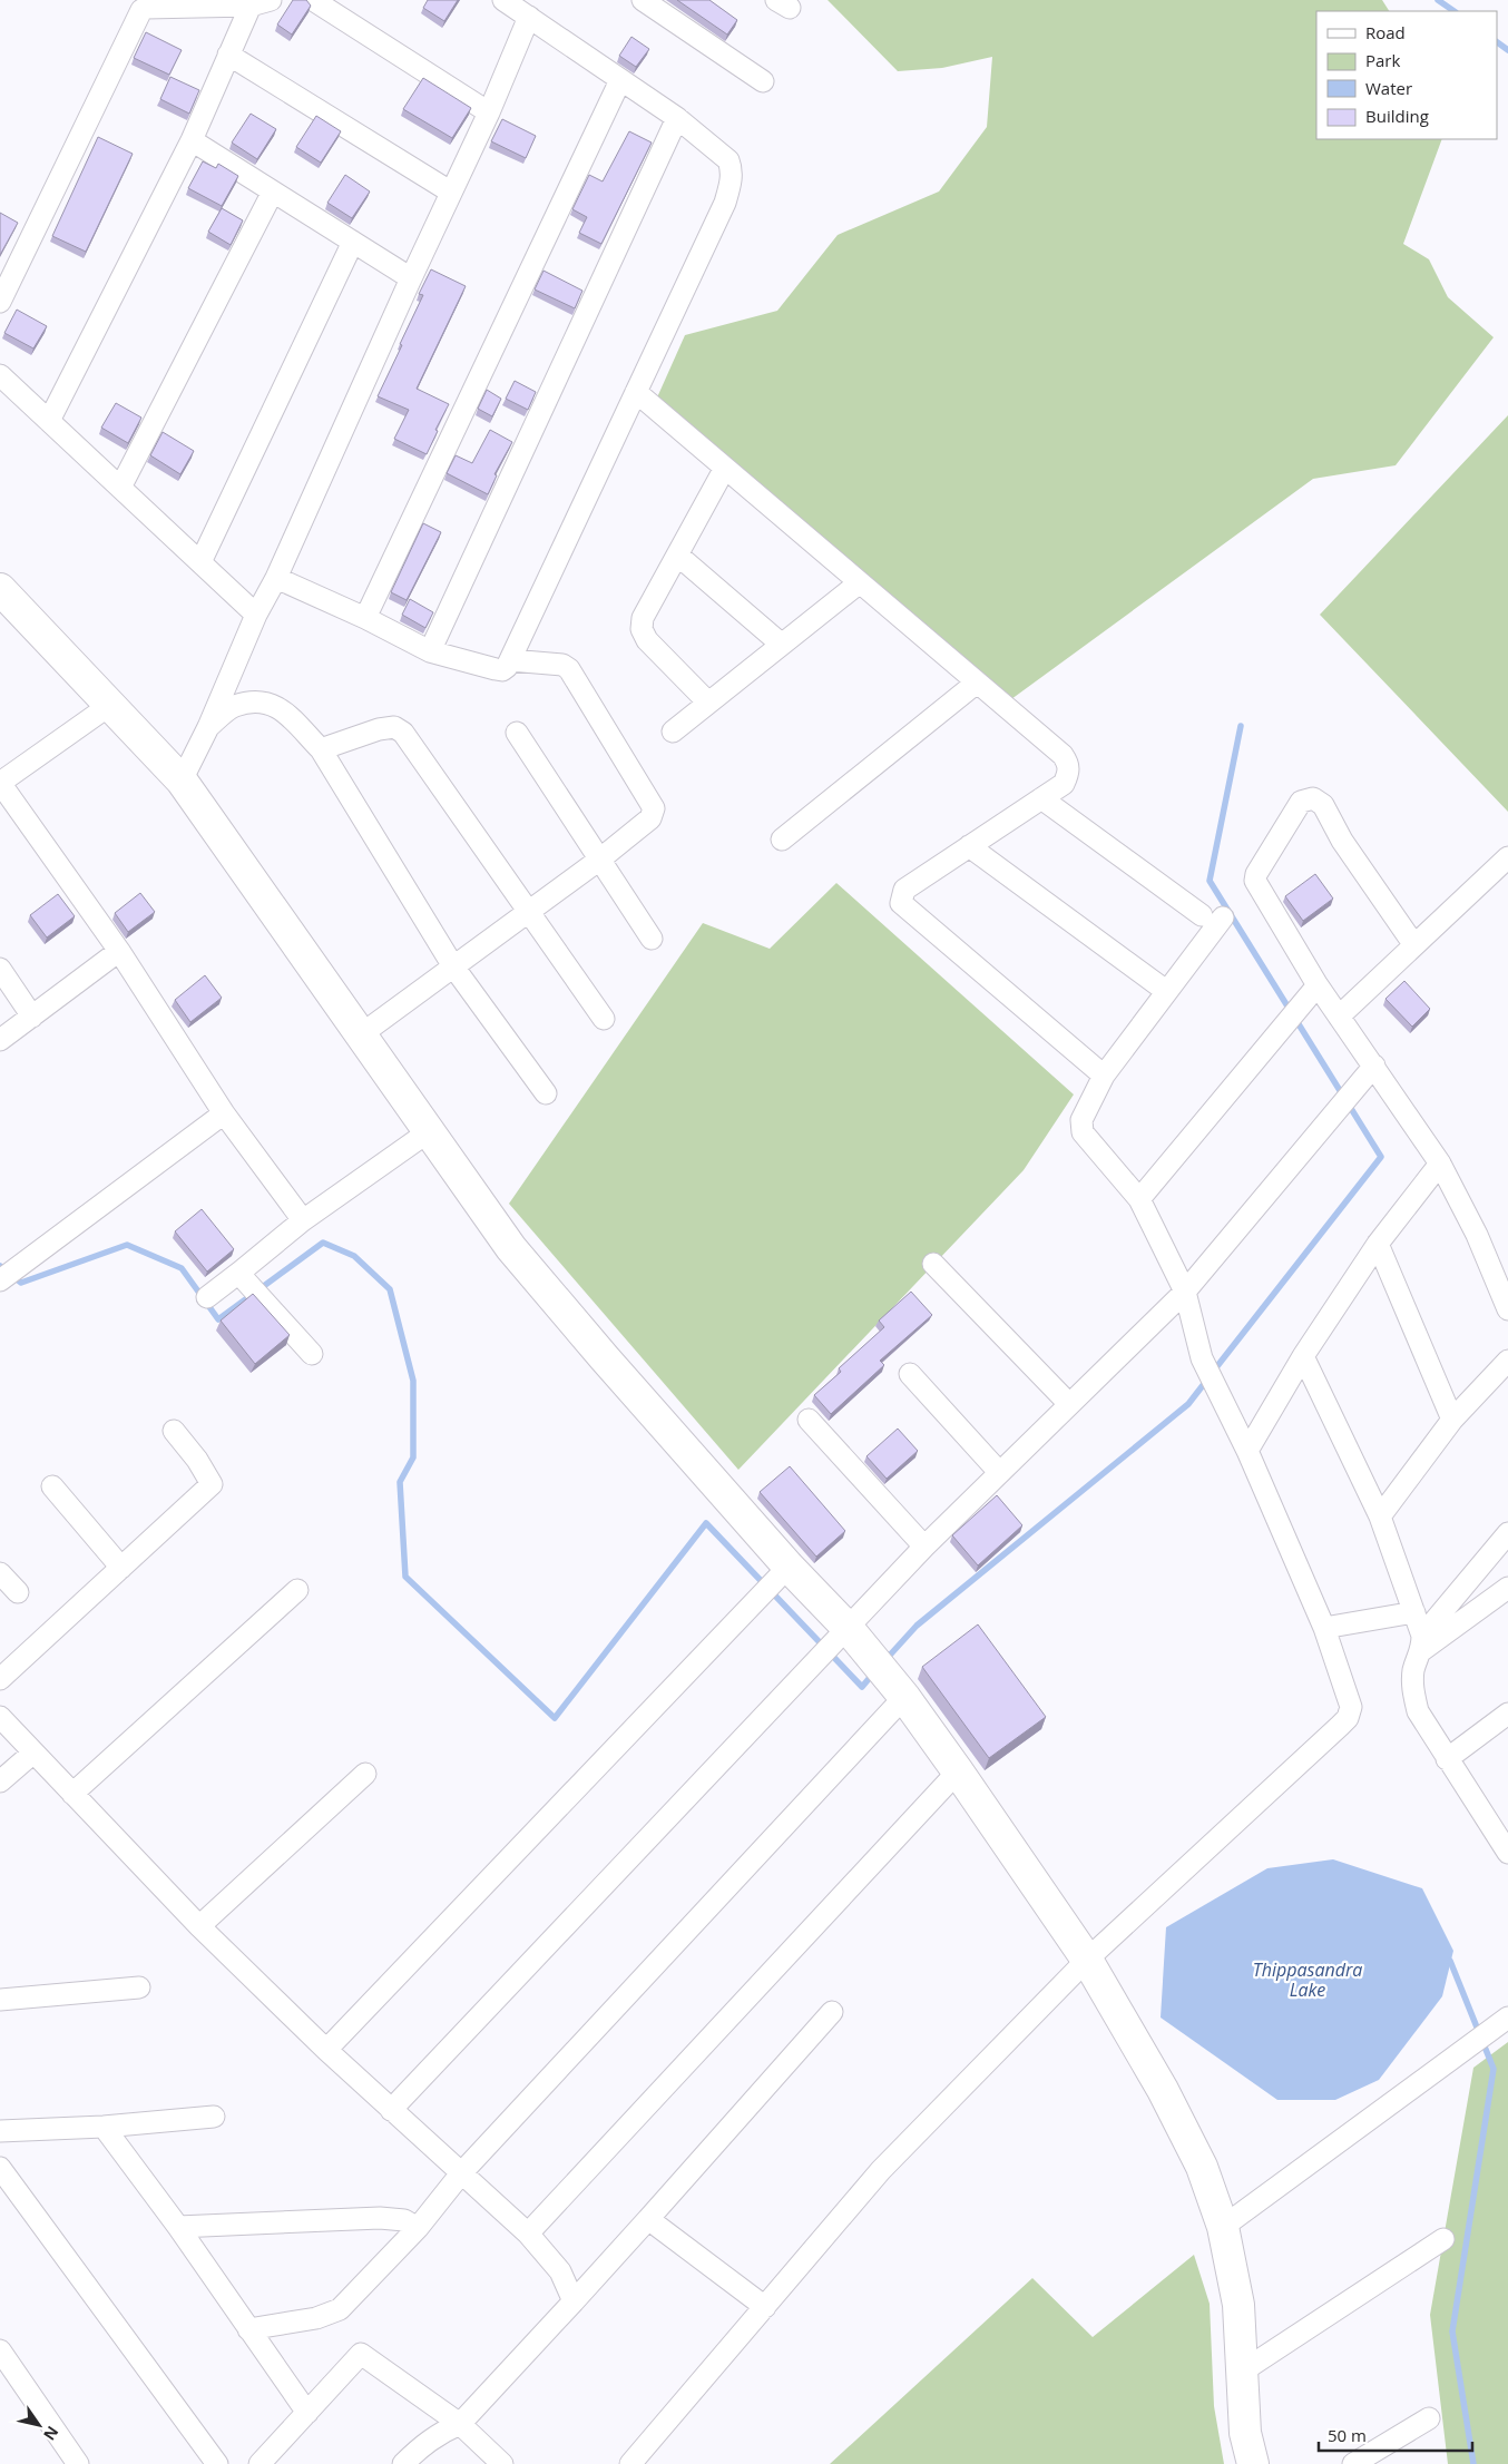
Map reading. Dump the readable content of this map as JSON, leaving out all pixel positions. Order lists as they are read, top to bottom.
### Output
{
  "water": ["Thippasandra Lake"],
  "legend": [
    "Road",
    "Park",
    "Water",
    "Building"
  ],
  "scale_bar": "50 m",
  "north": "bottom right"
}
